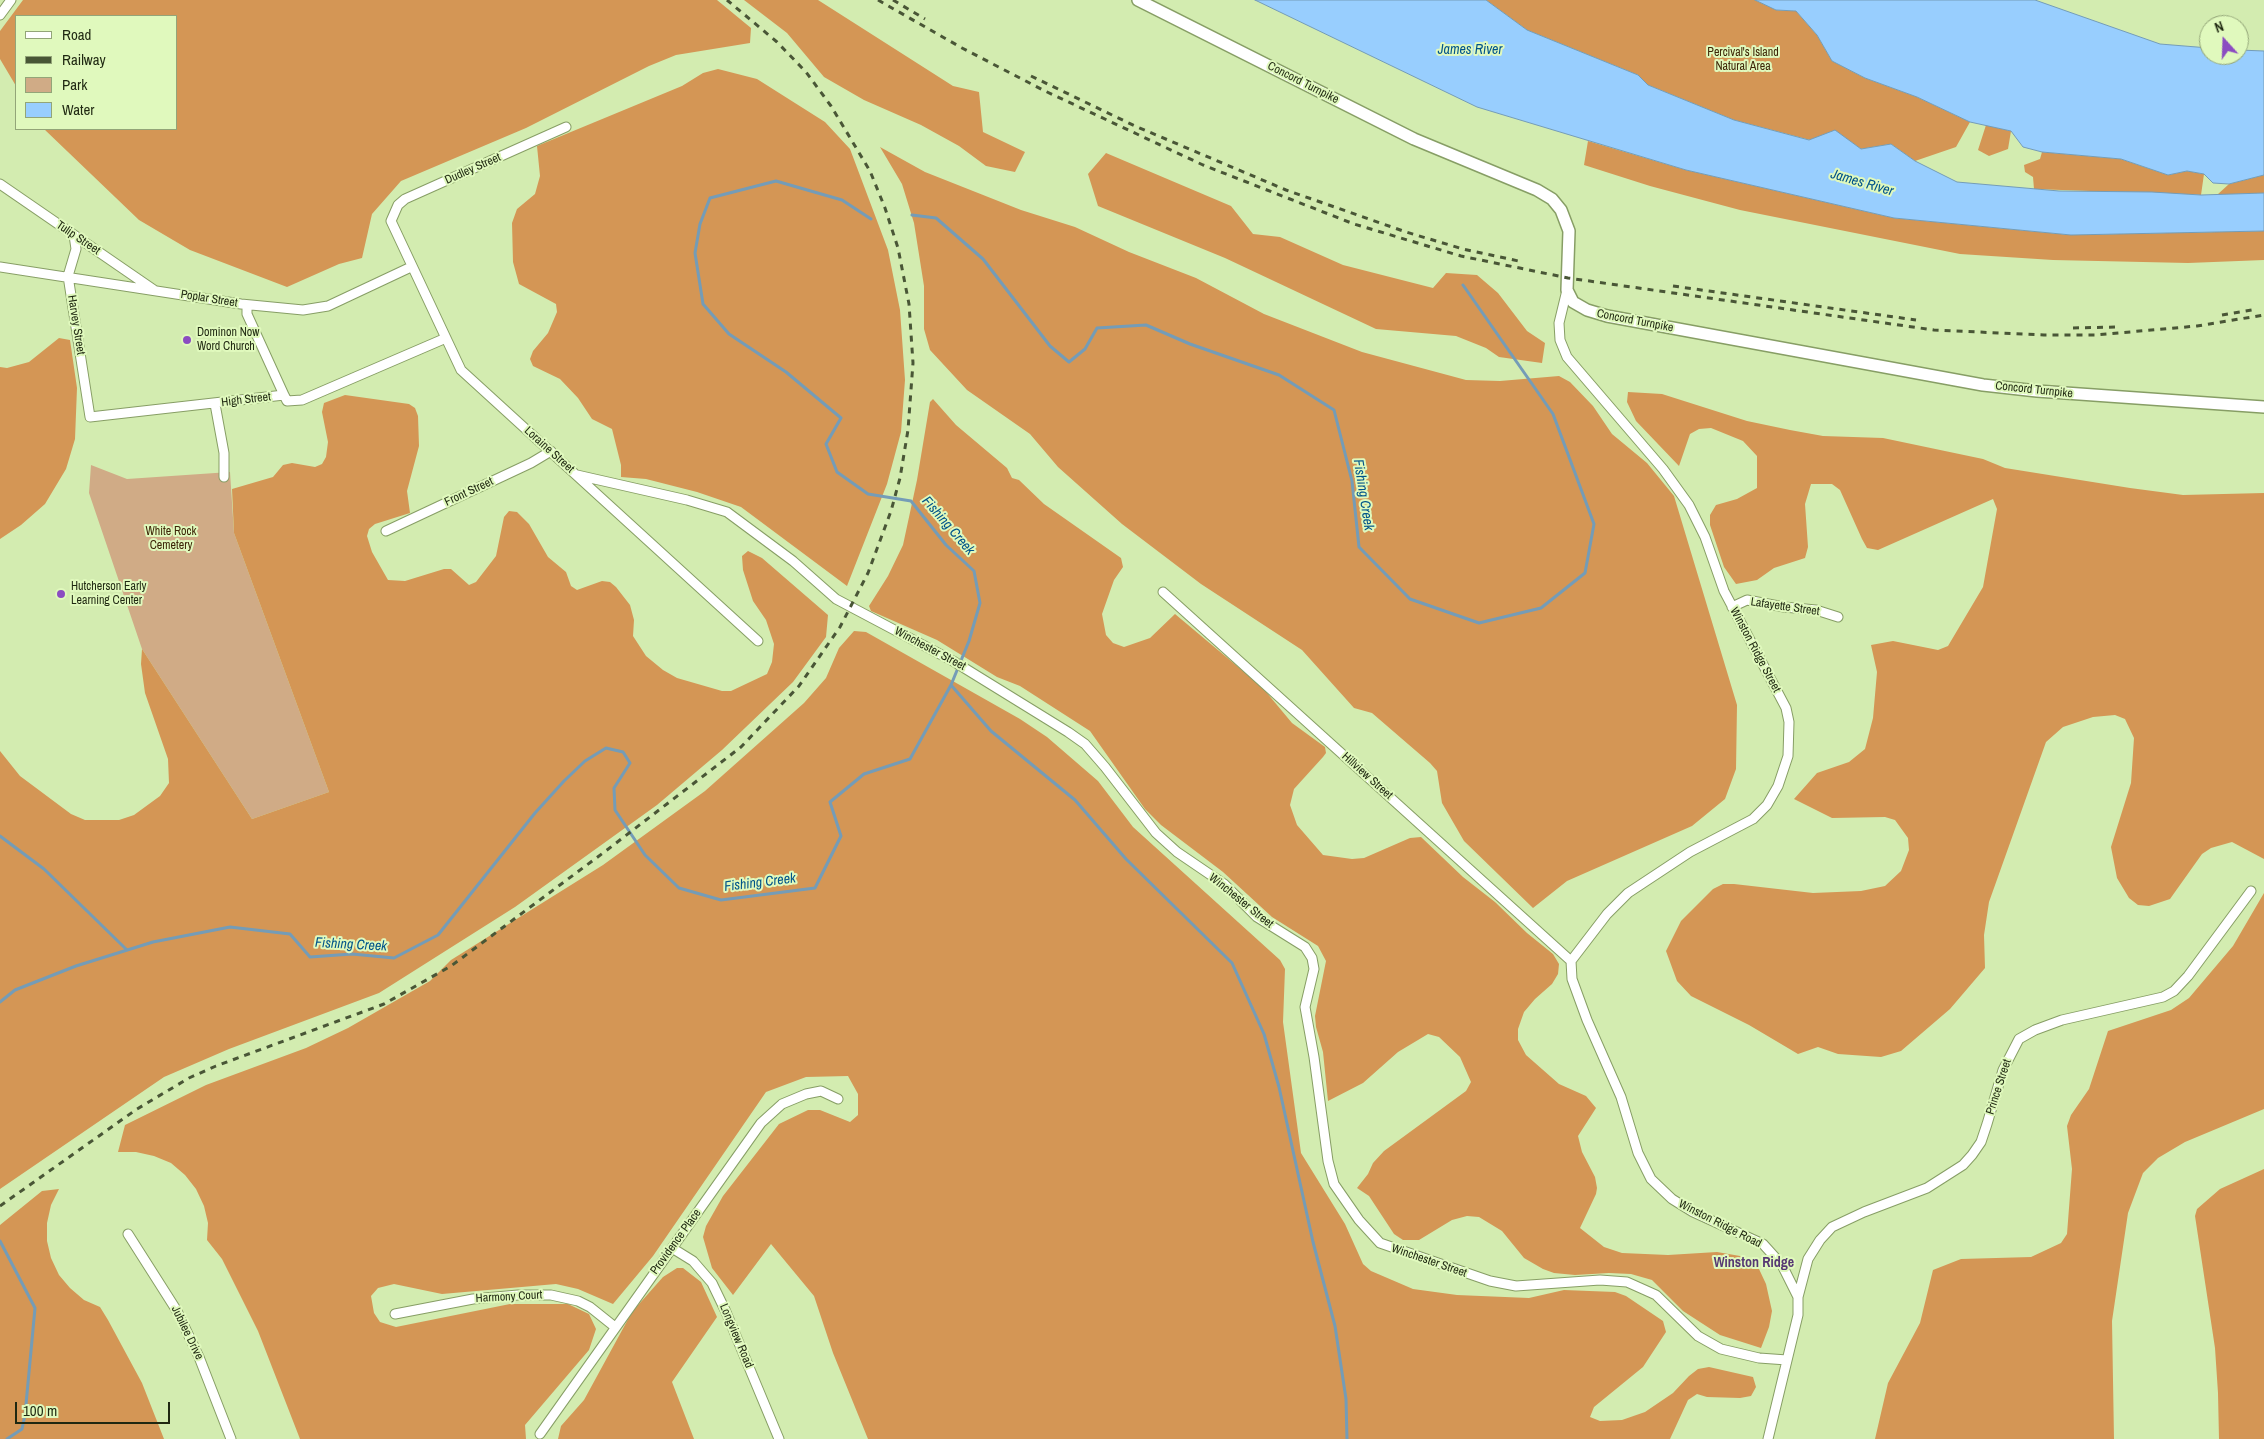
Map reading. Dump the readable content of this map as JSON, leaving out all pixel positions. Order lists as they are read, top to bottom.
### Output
{
  "streets": {
    "street": [
      "Concord Turnpike",
      "Dudley Street",
      "Tulip Street",
      "Poplar Street",
      "Harvey Street",
      "High Street",
      "Loraine Street",
      "Front Street",
      "Lafayette Street",
      "Winchester Street",
      "Winston Ridge Street",
      "Hillview Street",
      "Prince Street",
      "Winston Ridge Road",
      "Providence Place",
      "Harmony Court",
      "Jubilee Drive",
      "Longview Road"
    ]
  },
  "crossings": [
    ["Concord Turnpike", "Winston Ridge Street"],
    ["Dudley Street", "Loraine Street"],
    ["Tulip Street", "Poplar Street"],
    ["Tulip Street", "Harvey Street"],
    ["Poplar Street", "Harvey Street"],
    ["Poplar Street", "Loraine Street"],
    ["Harvey Street", "High Street"],
    ["High Street", "Loraine Street"],
    ["Loraine Street", "Front Street"],
    ["Loraine Street", "Winchester Street"],
    ["Lafayette Street", "Winston Ridge Street"],
    ["Winston Ridge Street", "Hillview Street"],
    ["Winston Ridge Street", "Winston Ridge Road"],
    ["Hillview Street", "Winston Ridge Road"],
    ["Prince Street", "Winston Ridge Road"],
    ["Providence Place", "Harmony Court"],
    ["Providence Place", "Longview Road"]
  ],
  "districts": ["Winston Ridge"],
  "water": ["James River", "Fishing Creek"],
  "parks": ["Percival's Island Natural Area", "White Rock Cemetery"],
  "places": ["Dominon Now Word Church", "Hutcherson Early Learning Center"],
  "legend": [
    "Road",
    "Railway",
    "Park",
    "Water"
  ],
  "scale_bar": "100 m",
  "north": "top"
}
